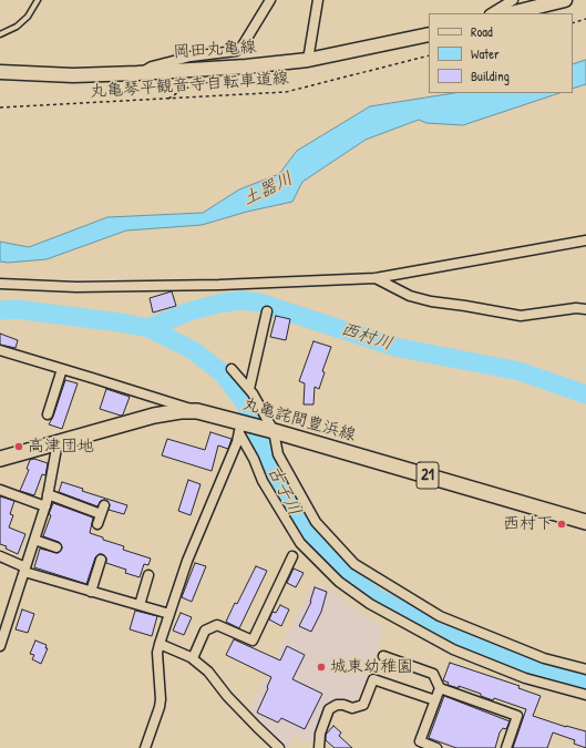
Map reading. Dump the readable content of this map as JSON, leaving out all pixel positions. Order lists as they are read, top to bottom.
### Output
{
  "streets": {
    "main road": ["岡田丸亀線", "丸亀詫間豊浜線", "21"],
    "path": ["丸亀琴平観音寺自転車道線"]
  },
  "water": ["土器川", "西村川", "古子川"],
  "places": ["高津団地", "西村下", "城東幼稚園"],
  "legend": ["Road", "Water", "Building"]
}
